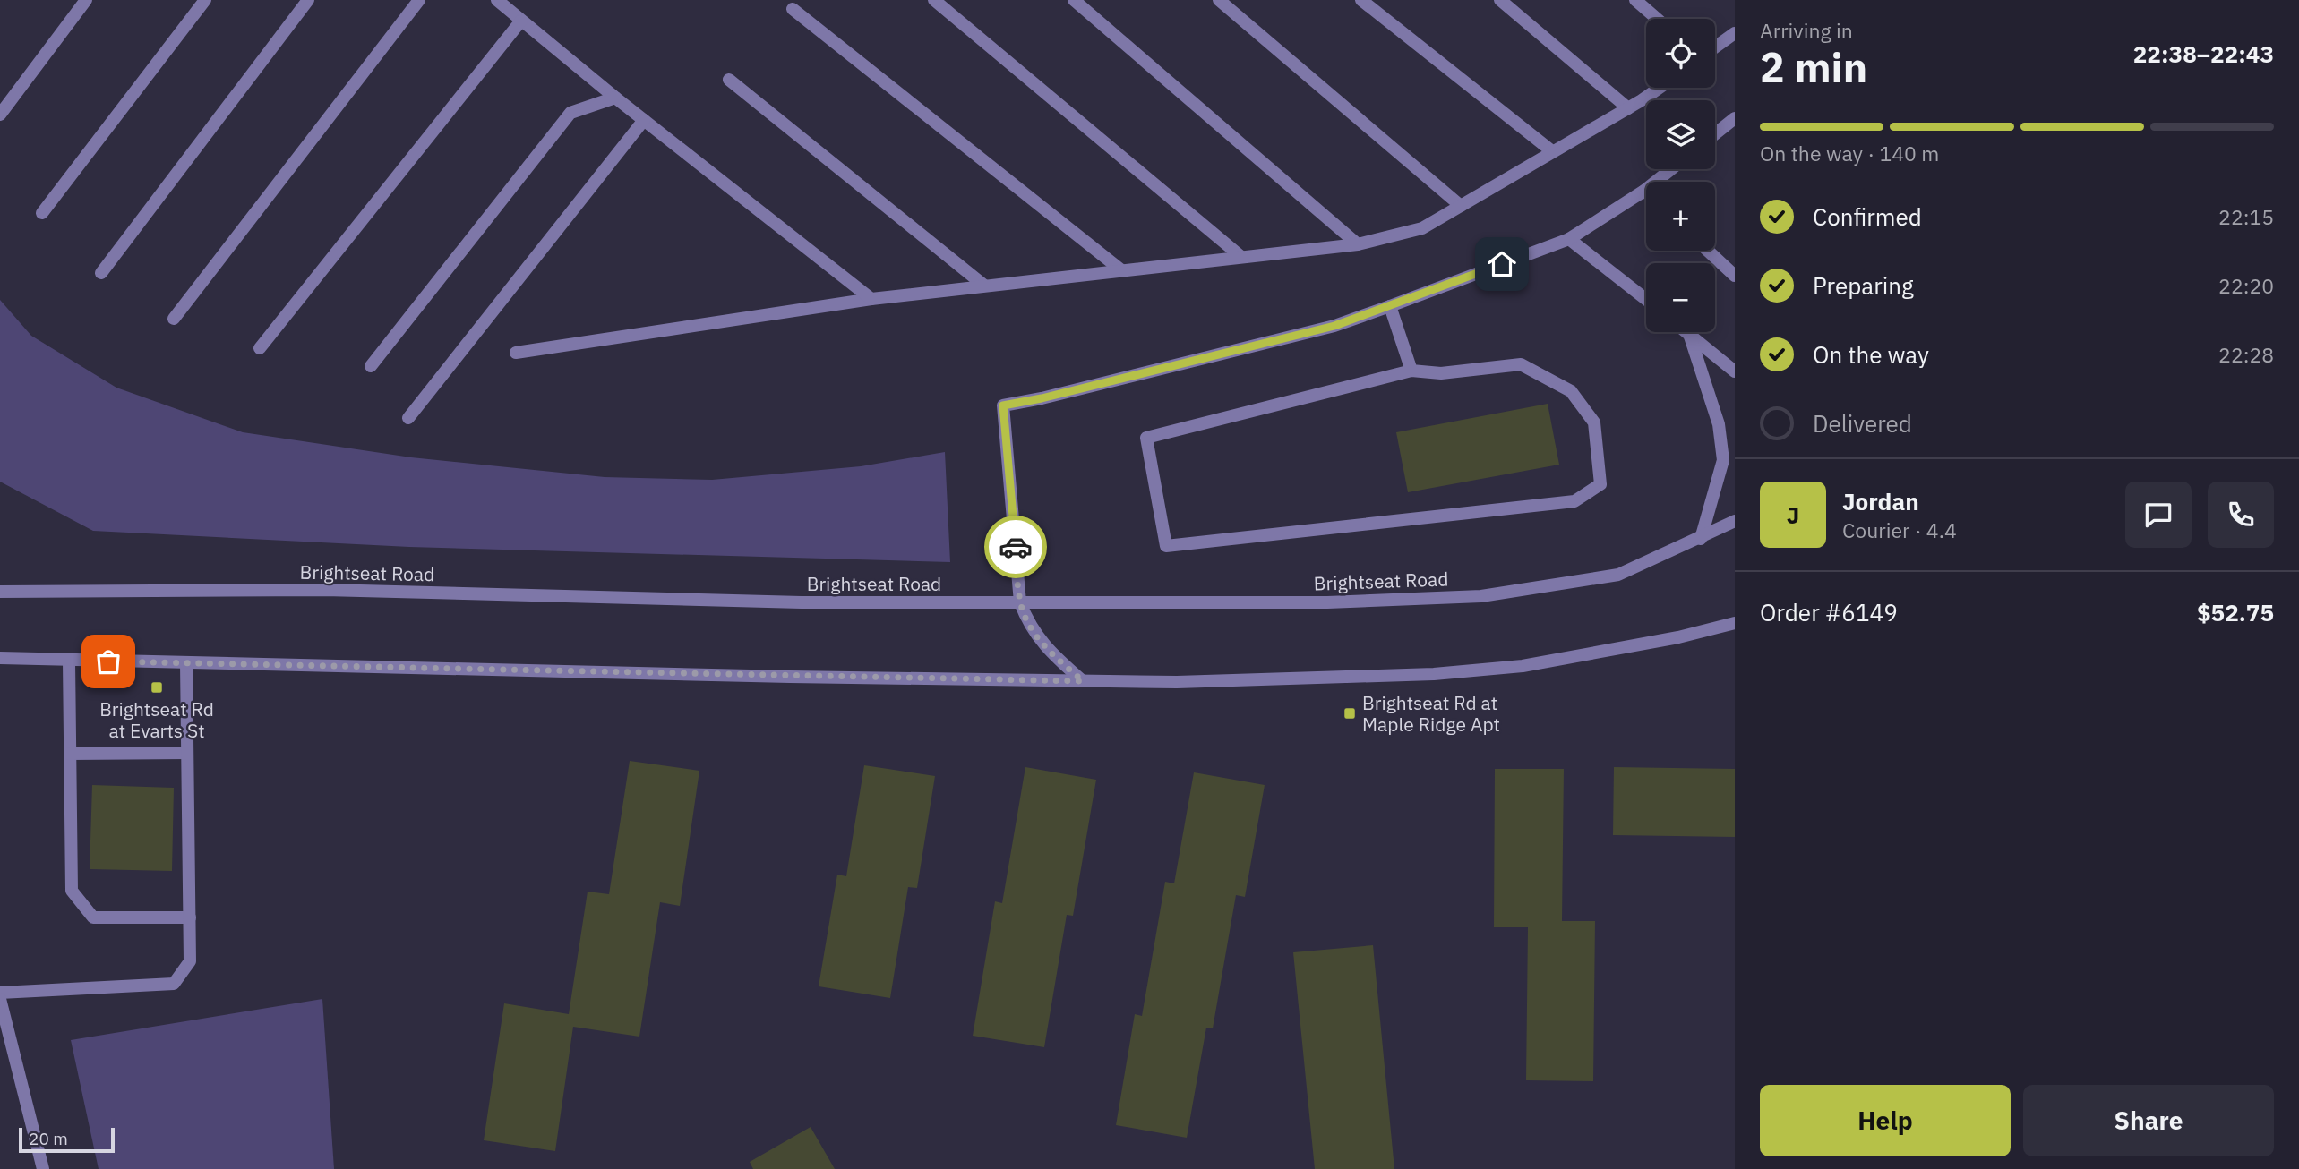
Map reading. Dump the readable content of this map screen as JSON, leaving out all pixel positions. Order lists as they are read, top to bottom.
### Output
{
  "streets": {
    "street": ["Brightseat Road"]
  },
  "places": {
    "transit": ["Brightseat Rd at Evarts St", "Brightseat Rd at Maple Ridge Apt"]
  },
  "scale_bar": "20 m",
  "page": {
    "heading": ["2 min", "Arriving in", "22:38–22:43"],
    "panel": [
      "Jordan",
      "Courier · 4.4",
      "Order #6149",
      "$52.75"
    ],
    "map_buttons": ["+", "−"],
    "bar": "On the way · 140 m",
    "list": [
      ["Confirmed", "22:15"],
      ["Preparing", "22:20"],
      ["On the way", "22:28"],
      "Delivered"
    ],
    "round": "J",
    "buttons": ["Help", "Share"],
    "scale": "20 m"
  }
}
